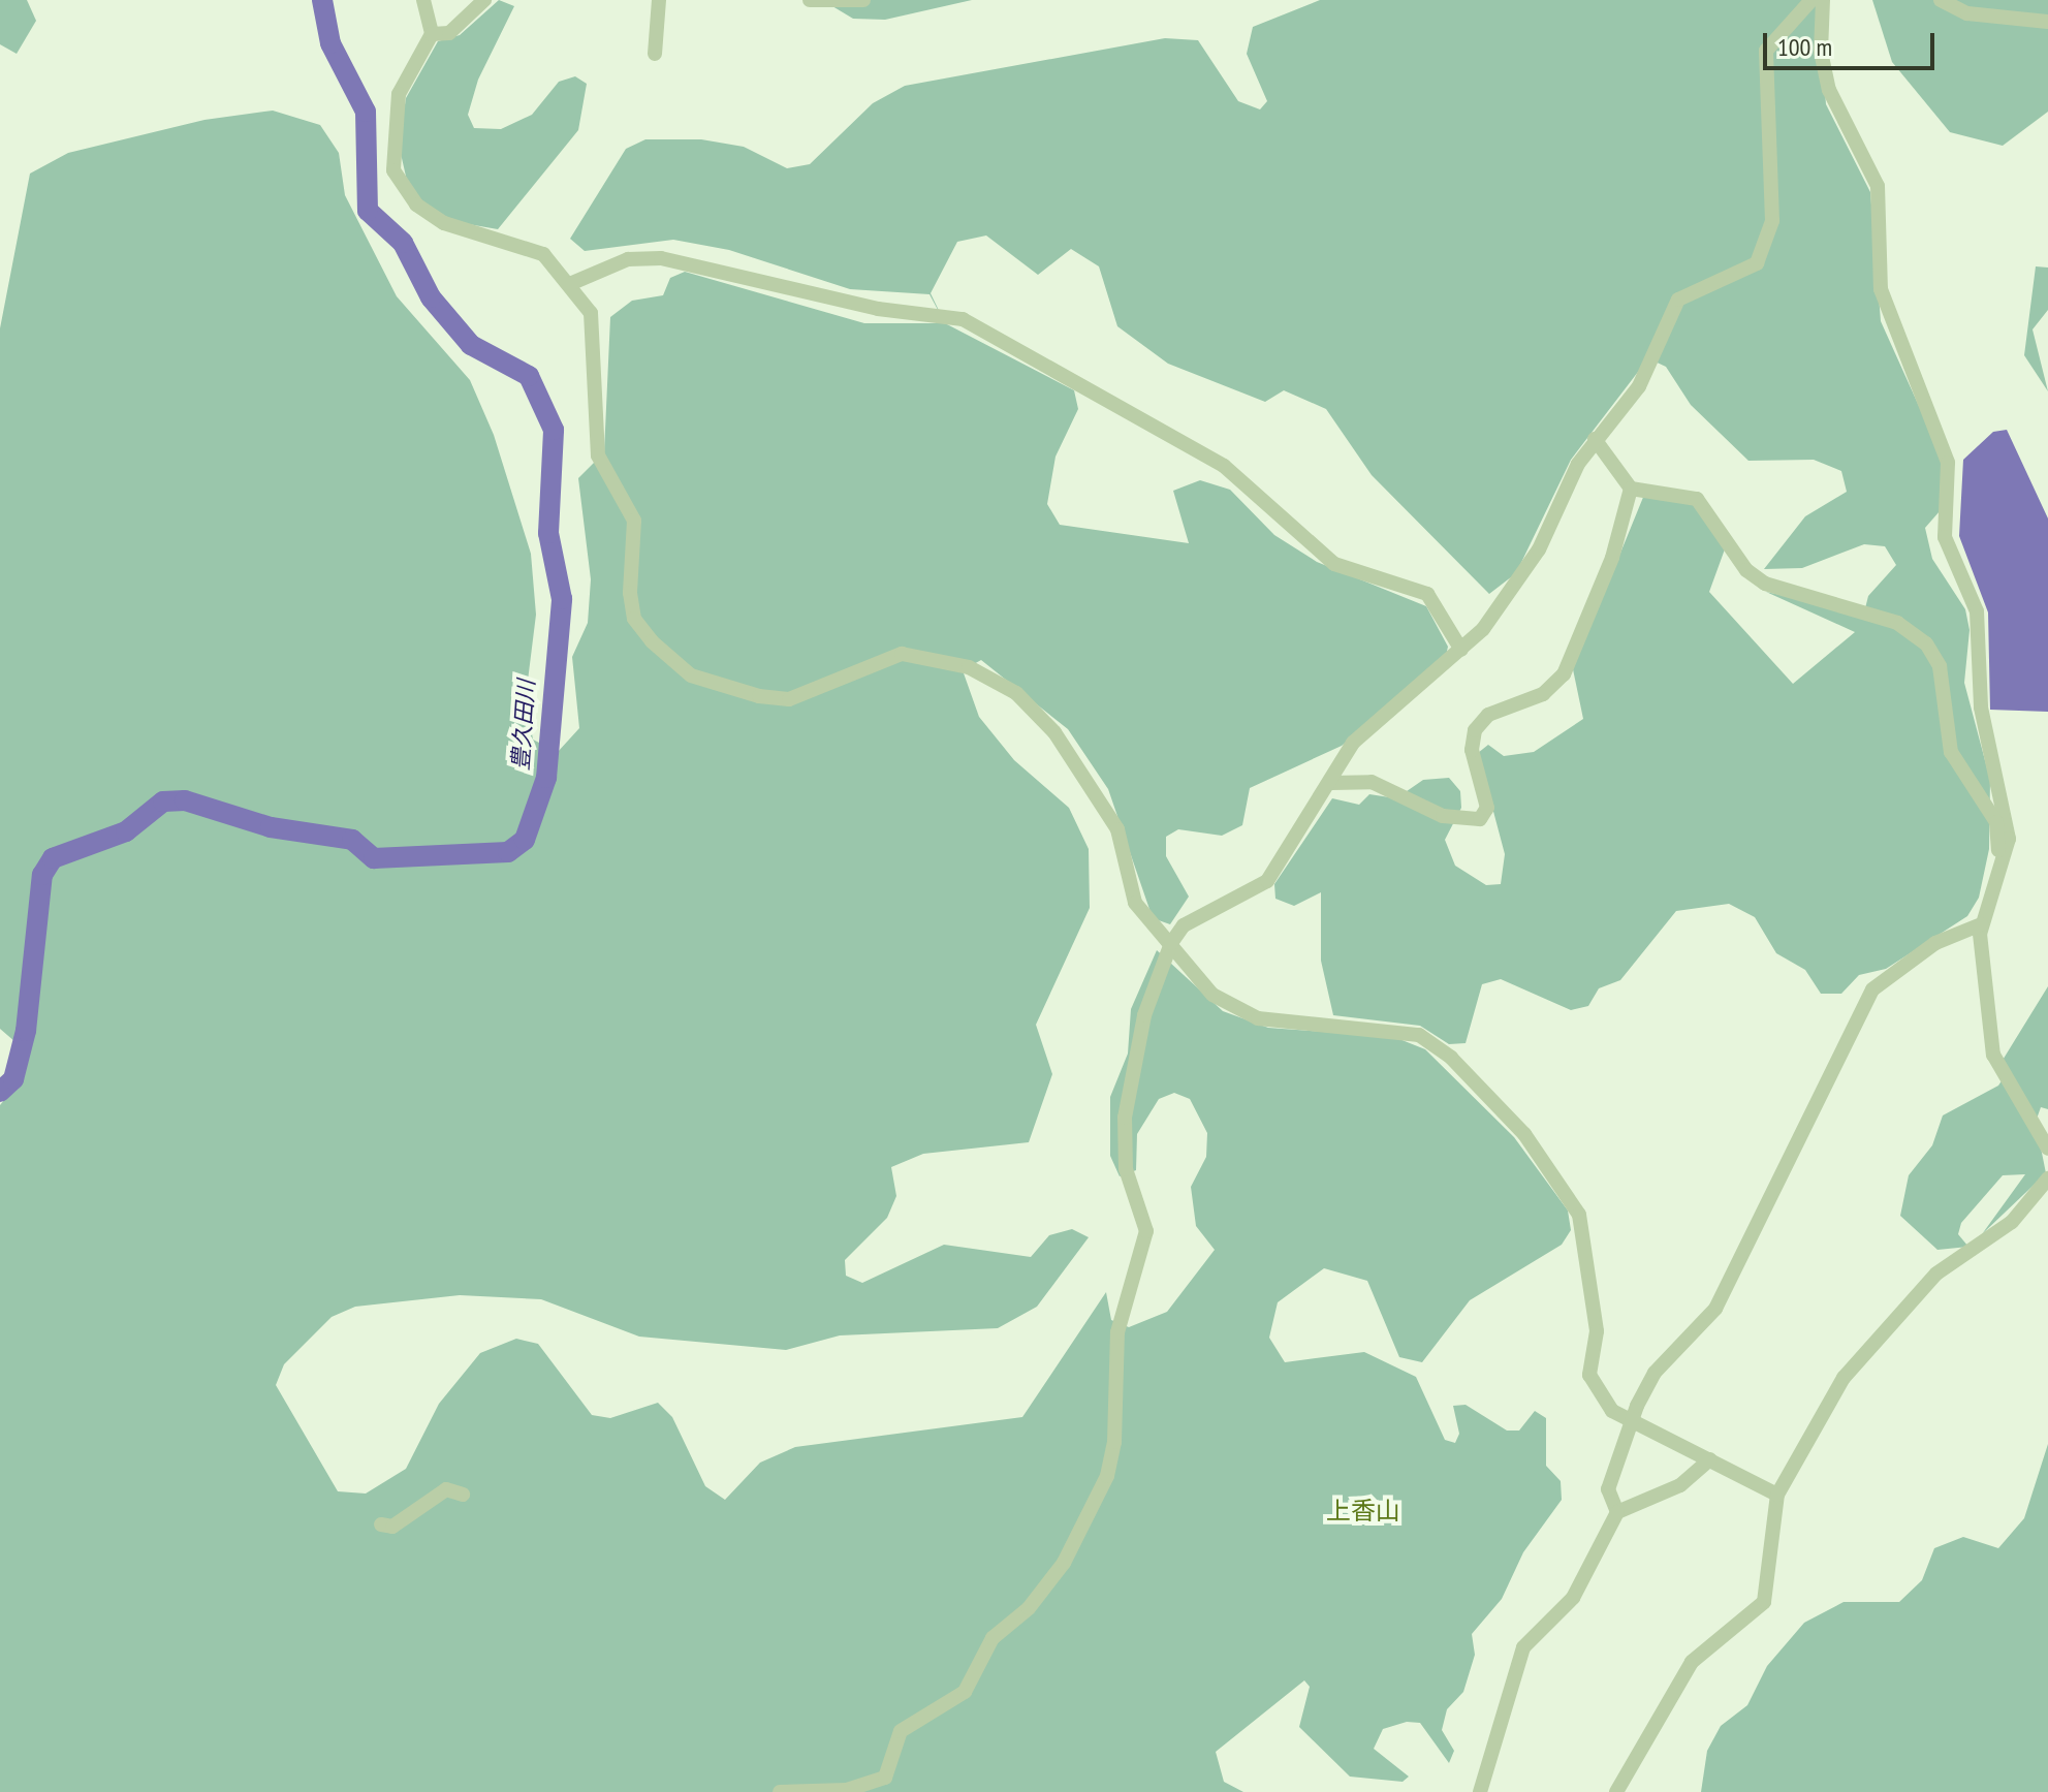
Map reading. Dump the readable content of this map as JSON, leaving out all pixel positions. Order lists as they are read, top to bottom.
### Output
{
  "districts": ["上香山"],
  "water": ["豊久田川"],
  "scale_bar": "100 m"
}
